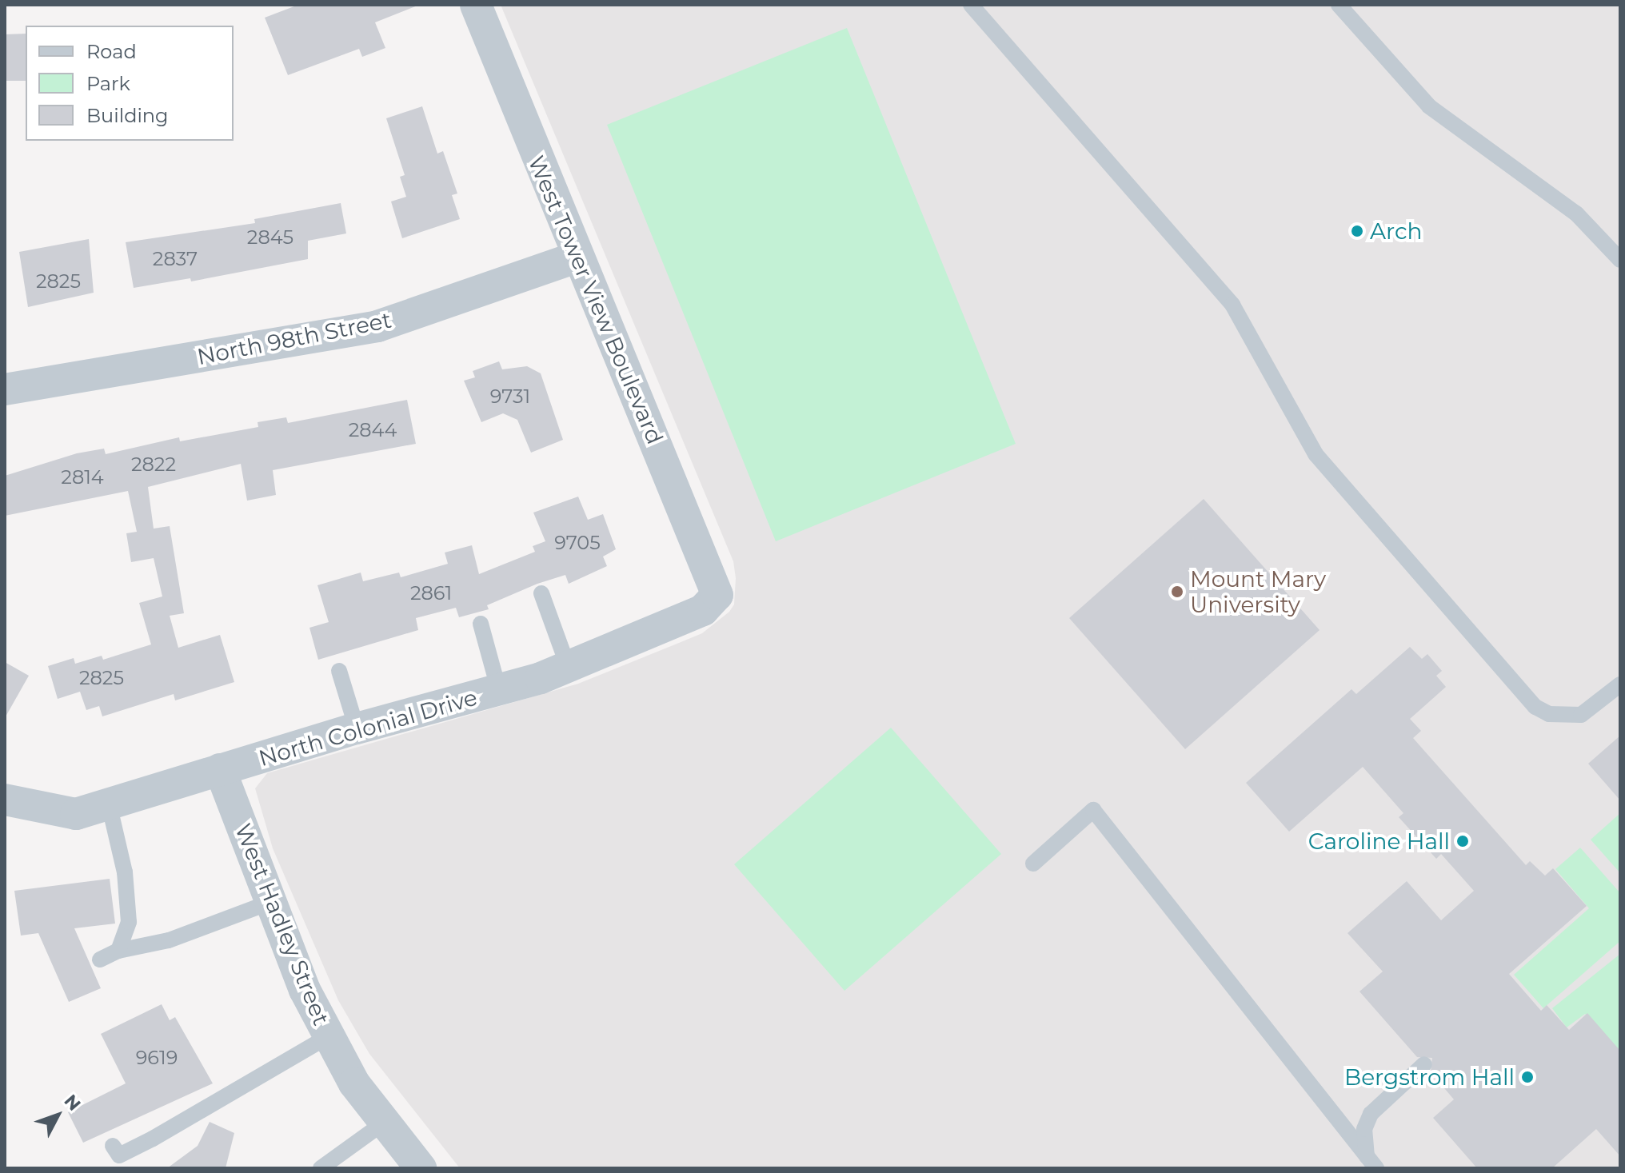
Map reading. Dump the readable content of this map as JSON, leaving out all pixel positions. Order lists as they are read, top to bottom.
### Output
{
  "streets": {
    "street": [
      "West Tower View Boulevard",
      "North 98th Street",
      "North Colonial Drive",
      "West Hadley Street"
    ]
  },
  "crossings": [
    ["West Tower View Boulevard", "North 98th Street"],
    ["West Tower View Boulevard", "North Colonial Drive"],
    ["North Colonial Drive", "West Hadley Street"]
  ],
  "places": [
    "Arch",
    "Mount Mary University",
    "Caroline Hall",
    "Bergstrom Hall"
  ],
  "house_numbers": [
    "2845",
    "2837",
    "2825",
    "9731",
    "2844",
    "2822",
    "2814",
    "9705",
    "2861",
    "2825",
    "9619"
  ],
  "legend": ["Road", "Park", "Building"],
  "north": "top right"
}
